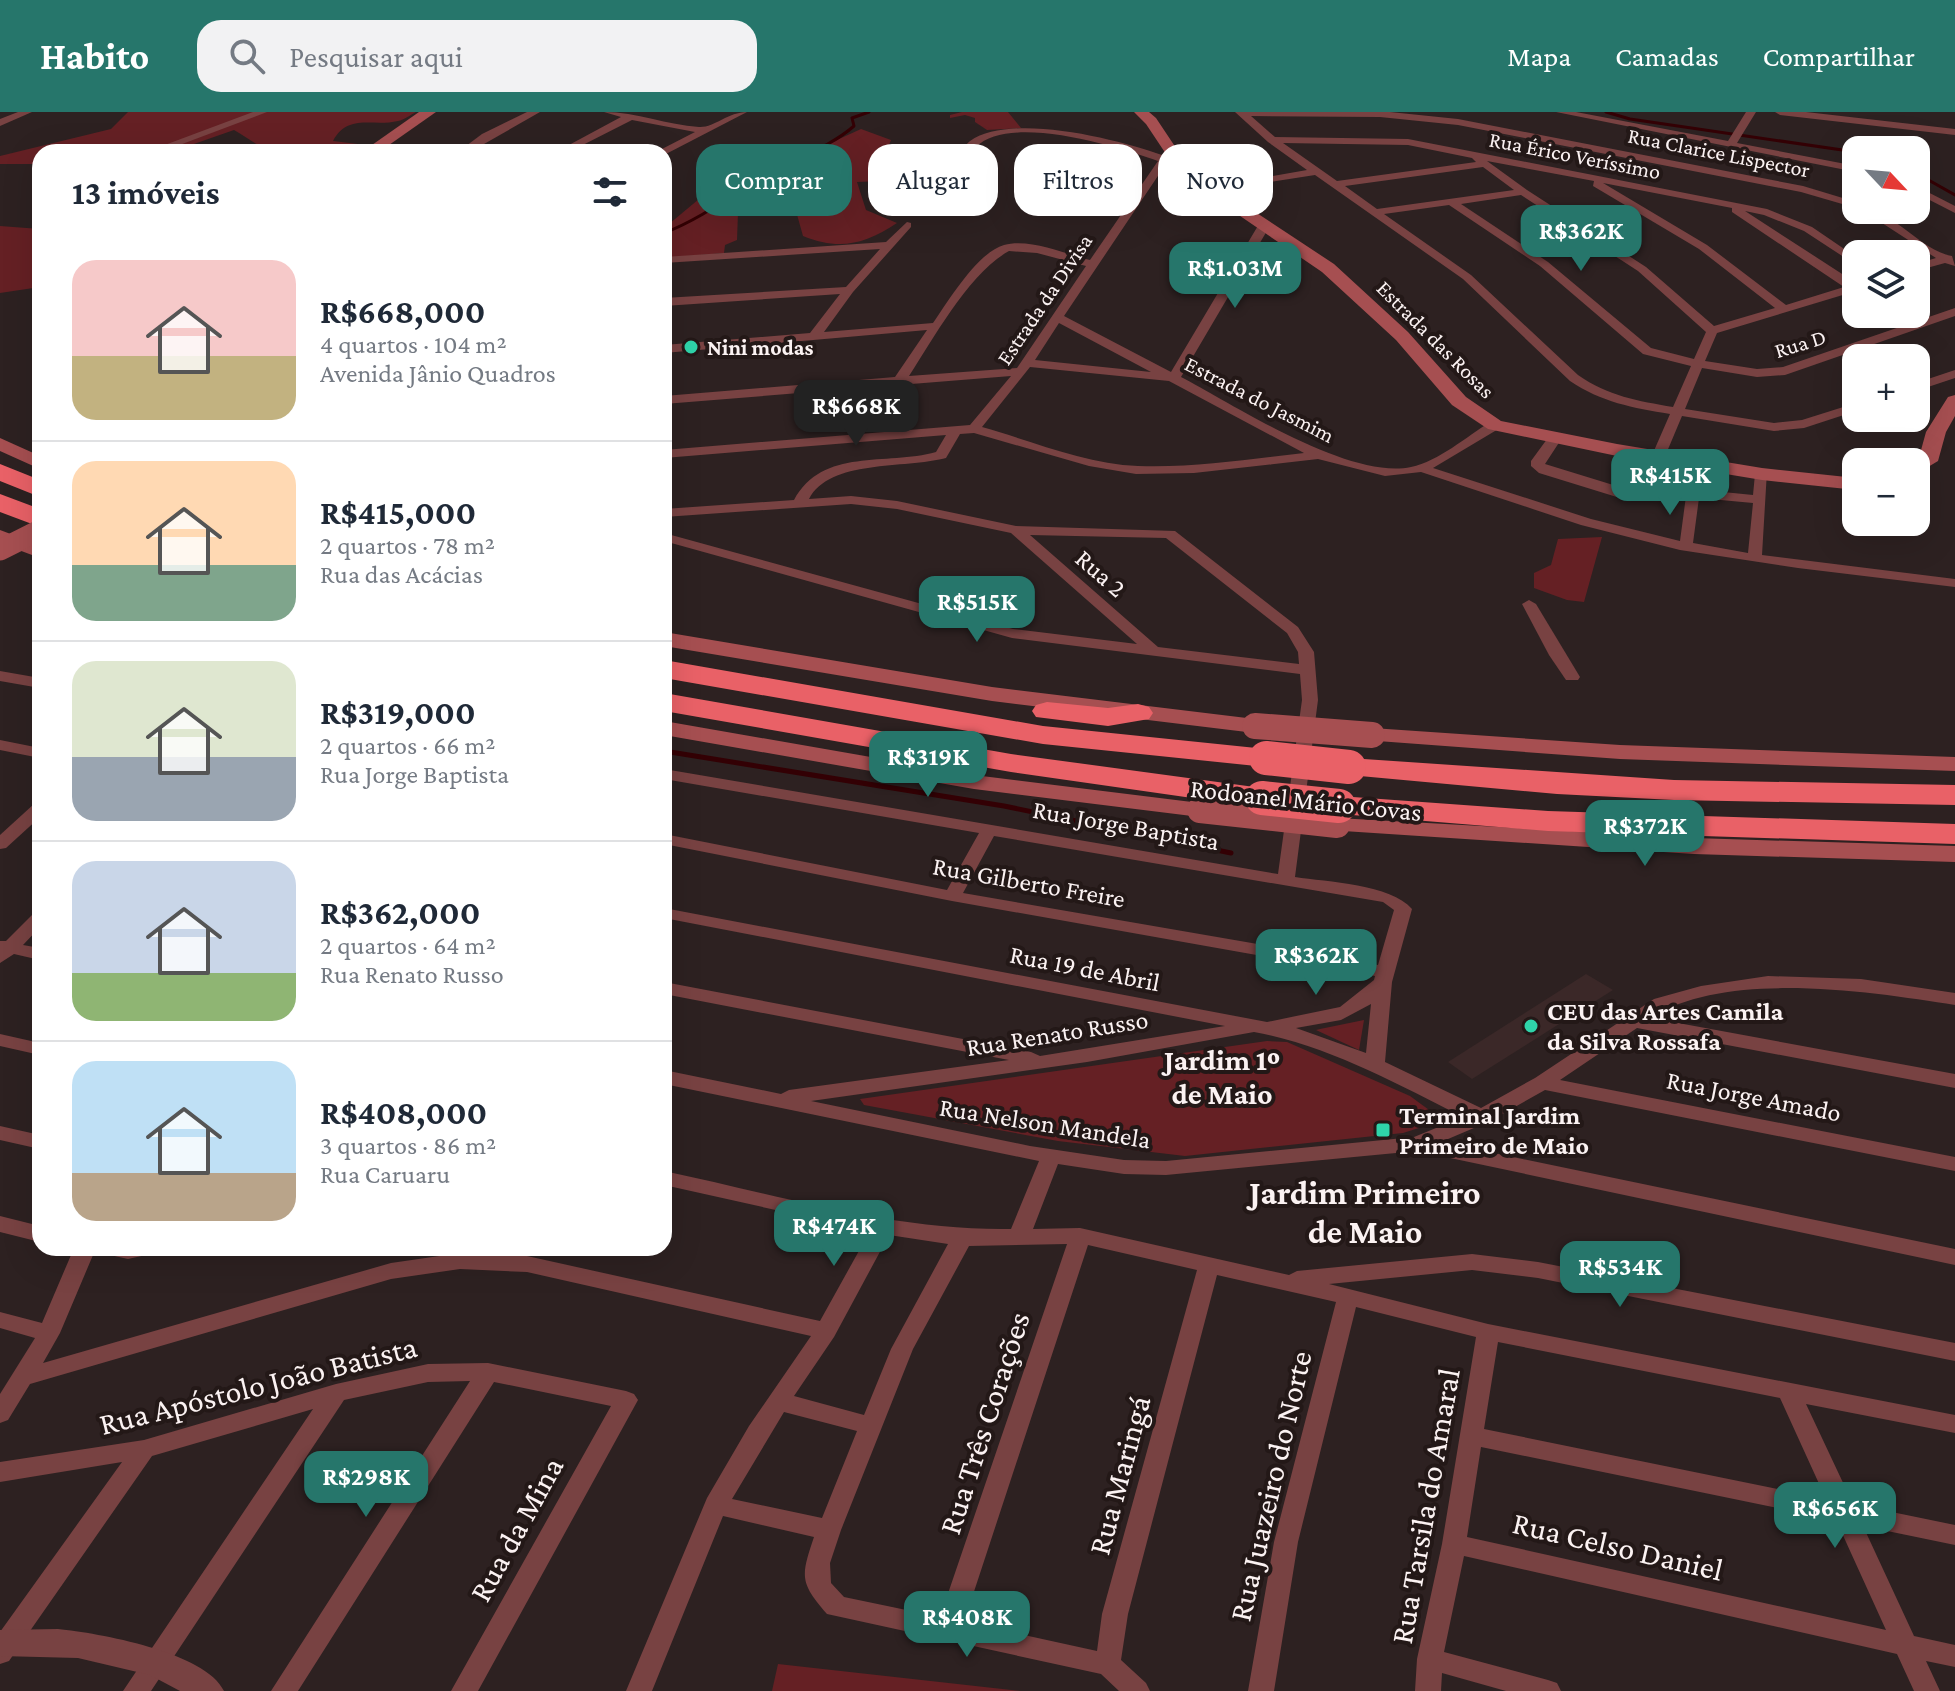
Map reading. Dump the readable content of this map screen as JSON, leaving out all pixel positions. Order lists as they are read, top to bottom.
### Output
{
  "streets": {
    "highway": ["Rodoanel Mário Covas"],
    "main road": ["Estrada das Rosas"],
    "street": [
      "Rua Clarice Lispector",
      "Rua Érico Veríssimo",
      "Estrada da Divisa",
      "Rua D",
      "Estrada do Jasmim",
      "Rua 2",
      "Rua Jorge Baptista",
      "Rua Gilberto Freire",
      "Rua 19 de Abril",
      "Rua Renato Russo",
      "Rua Jorge Amado",
      "Rua Nelson Mandela",
      "Rua Apóstolo João Batista",
      "Rua Três Corações",
      "Rua Maringá",
      "Rua Juazeiro do Norte",
      "Rua Tarsila do Amaral",
      "Rua da Mina",
      "Rua Celso Daniel"
    ]
  },
  "crossings": [
    ["Estrada da Divisa", "Estrada do Jasmim"],
    ["Estrada das Rosas", "Estrada do Jasmim"],
    ["Rua Jorge Baptista", "Rua Gilberto Freire"],
    ["Rua Jorge Baptista", "Rua Renato Russo"],
    ["Rua Gilberto Freire", "Rua Renato Russo"],
    ["Rua 19 de Abril", "Rua Renato Russo"],
    ["Rua 19 de Abril", "Rua Nelson Mandela"],
    ["Rua Renato Russo", "Rua Nelson Mandela"],
    ["Rua Jorge Amado", "Rua Nelson Mandela"],
    ["Rua Apóstolo João Batista", "Rua da Mina"],
    ["Rua Tarsila do Amaral", "Rua Celso Daniel"]
  ],
  "districts": ["Jardim 1º de Maio", "Jardim Primeiro de Maio"],
  "places": {
    "other": ["Nini modas", "CEU das Artes Camila da Silva Rossafa"],
    "transit": ["Terminal Jardim Primeiro de Maio"]
  },
  "north": "bottom right",
  "page": {
    "header": "Habito",
    "search": "Pesquisar aqui",
    "nav": ["Mapa", "Camadas", "Compartilhar"],
    "map_buttons": ["+", "−"],
    "chip": [
      "Comprar",
      "Alugar",
      "Filtros",
      "Novo"
    ],
    "heading": "13 imóveis",
    "price": [
      "R$362K",
      "R$1.03M",
      "R$668K",
      "R$415K",
      "R$515K",
      "R$319K",
      "R$372K",
      "R$362K",
      "R$474K",
      "R$534K",
      "R$298K",
      "R$656K",
      "R$408K"
    ],
    "list": [
      {
        "name": "R$668,000",
        "note": "4 quartos · 104 m² · Avenida Jânio Quadros"
      },
      {
        "name": "R$415,000",
        "note": "2 quartos · 78 m² · Rua das Acácias"
      },
      {
        "name": "R$319,000",
        "note": "2 quartos · 66 m² · Rua Jorge Baptista"
      },
      {
        "name": "R$362,000",
        "note": "2 quartos · 64 m² · Rua Renato Russo"
      },
      {
        "name": "R$408,000",
        "note": "3 quartos · 86 m² · Rua Caruaru"
      }
    ]
  }
}
